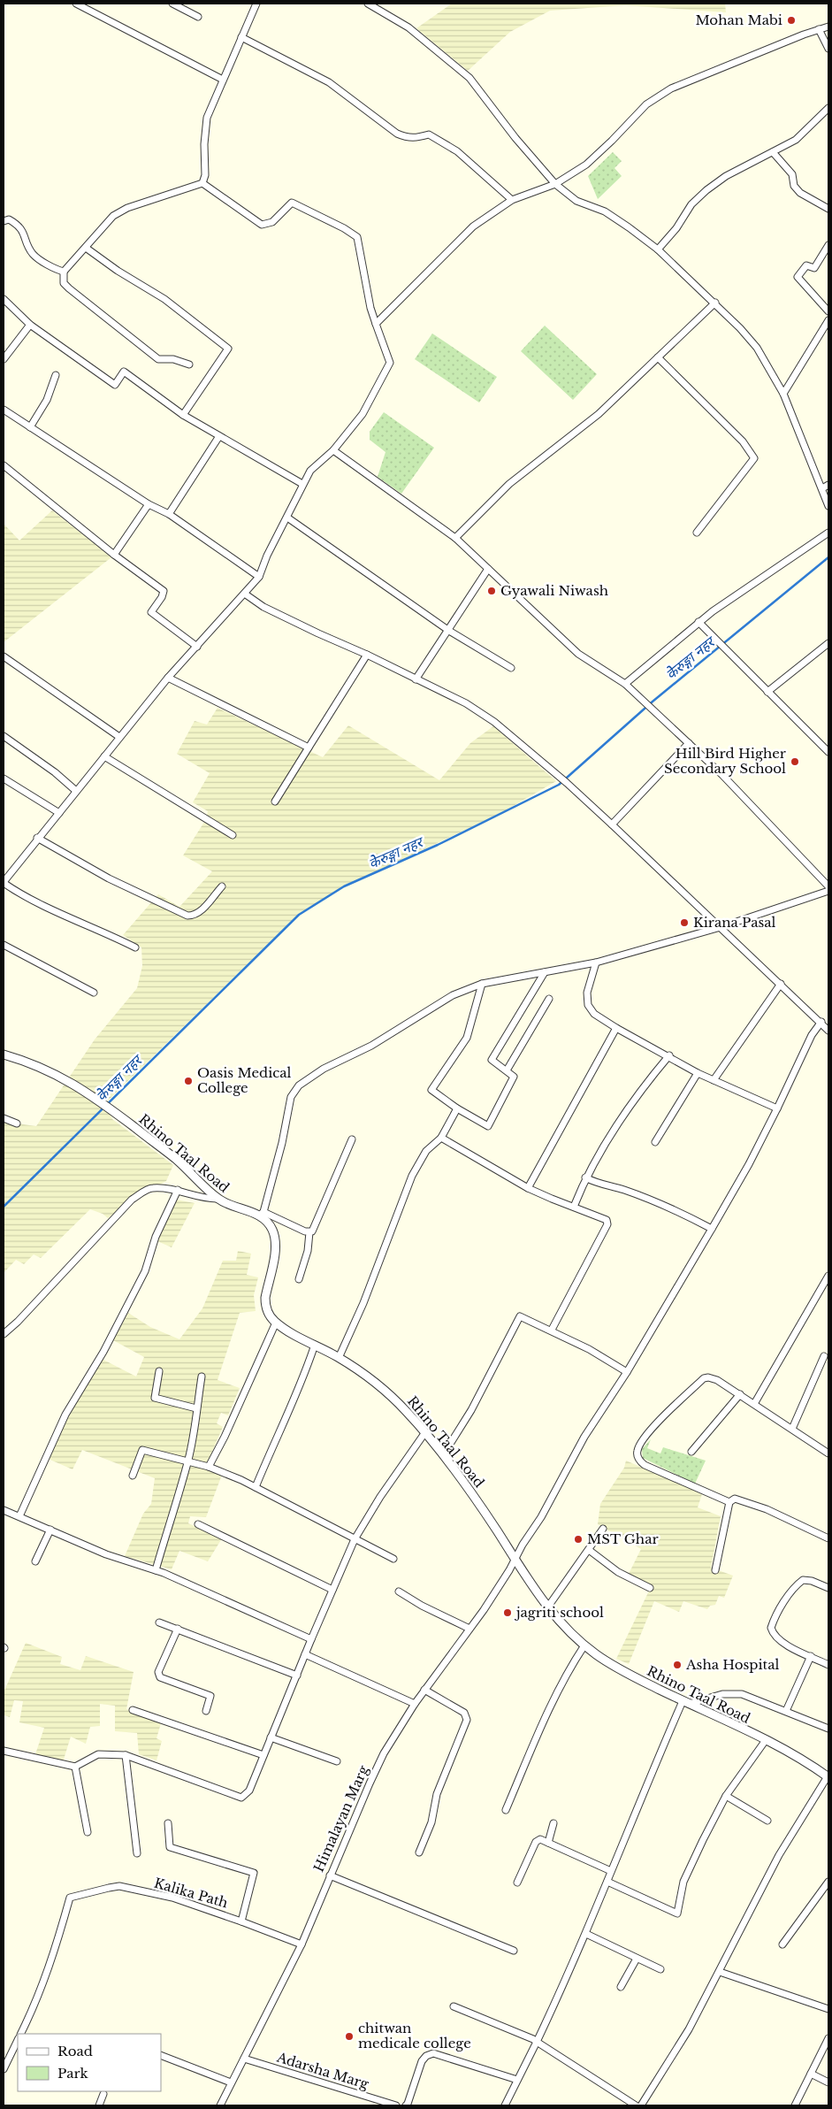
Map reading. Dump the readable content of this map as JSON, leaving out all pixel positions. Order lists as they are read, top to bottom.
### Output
{
  "streets": {
    "street": [
      "Rhino Taal Road",
      "Himalayan Marg",
      "Kalika Path",
      "Adarsha Marg"
    ]
  },
  "crossings": [
    ["Rhino Taal Road", "Himalayan Marg"],
    ["Himalayan Marg", "Kalika Path"],
    ["Himalayan Marg", "Adarsha Marg"]
  ],
  "water": ["केेरुङ्गा नहर"],
  "places": [
    "Mohan Mabi",
    "Gyawali Niwash",
    "Hill Bird Higher Secondary School",
    "Kirana Pasal",
    "Oasis Medical College",
    "MST Ghar",
    "jagriti school",
    "Asha Hospital",
    "chitwan medicale college"
  ],
  "legend": ["Road", "Park"]
}
